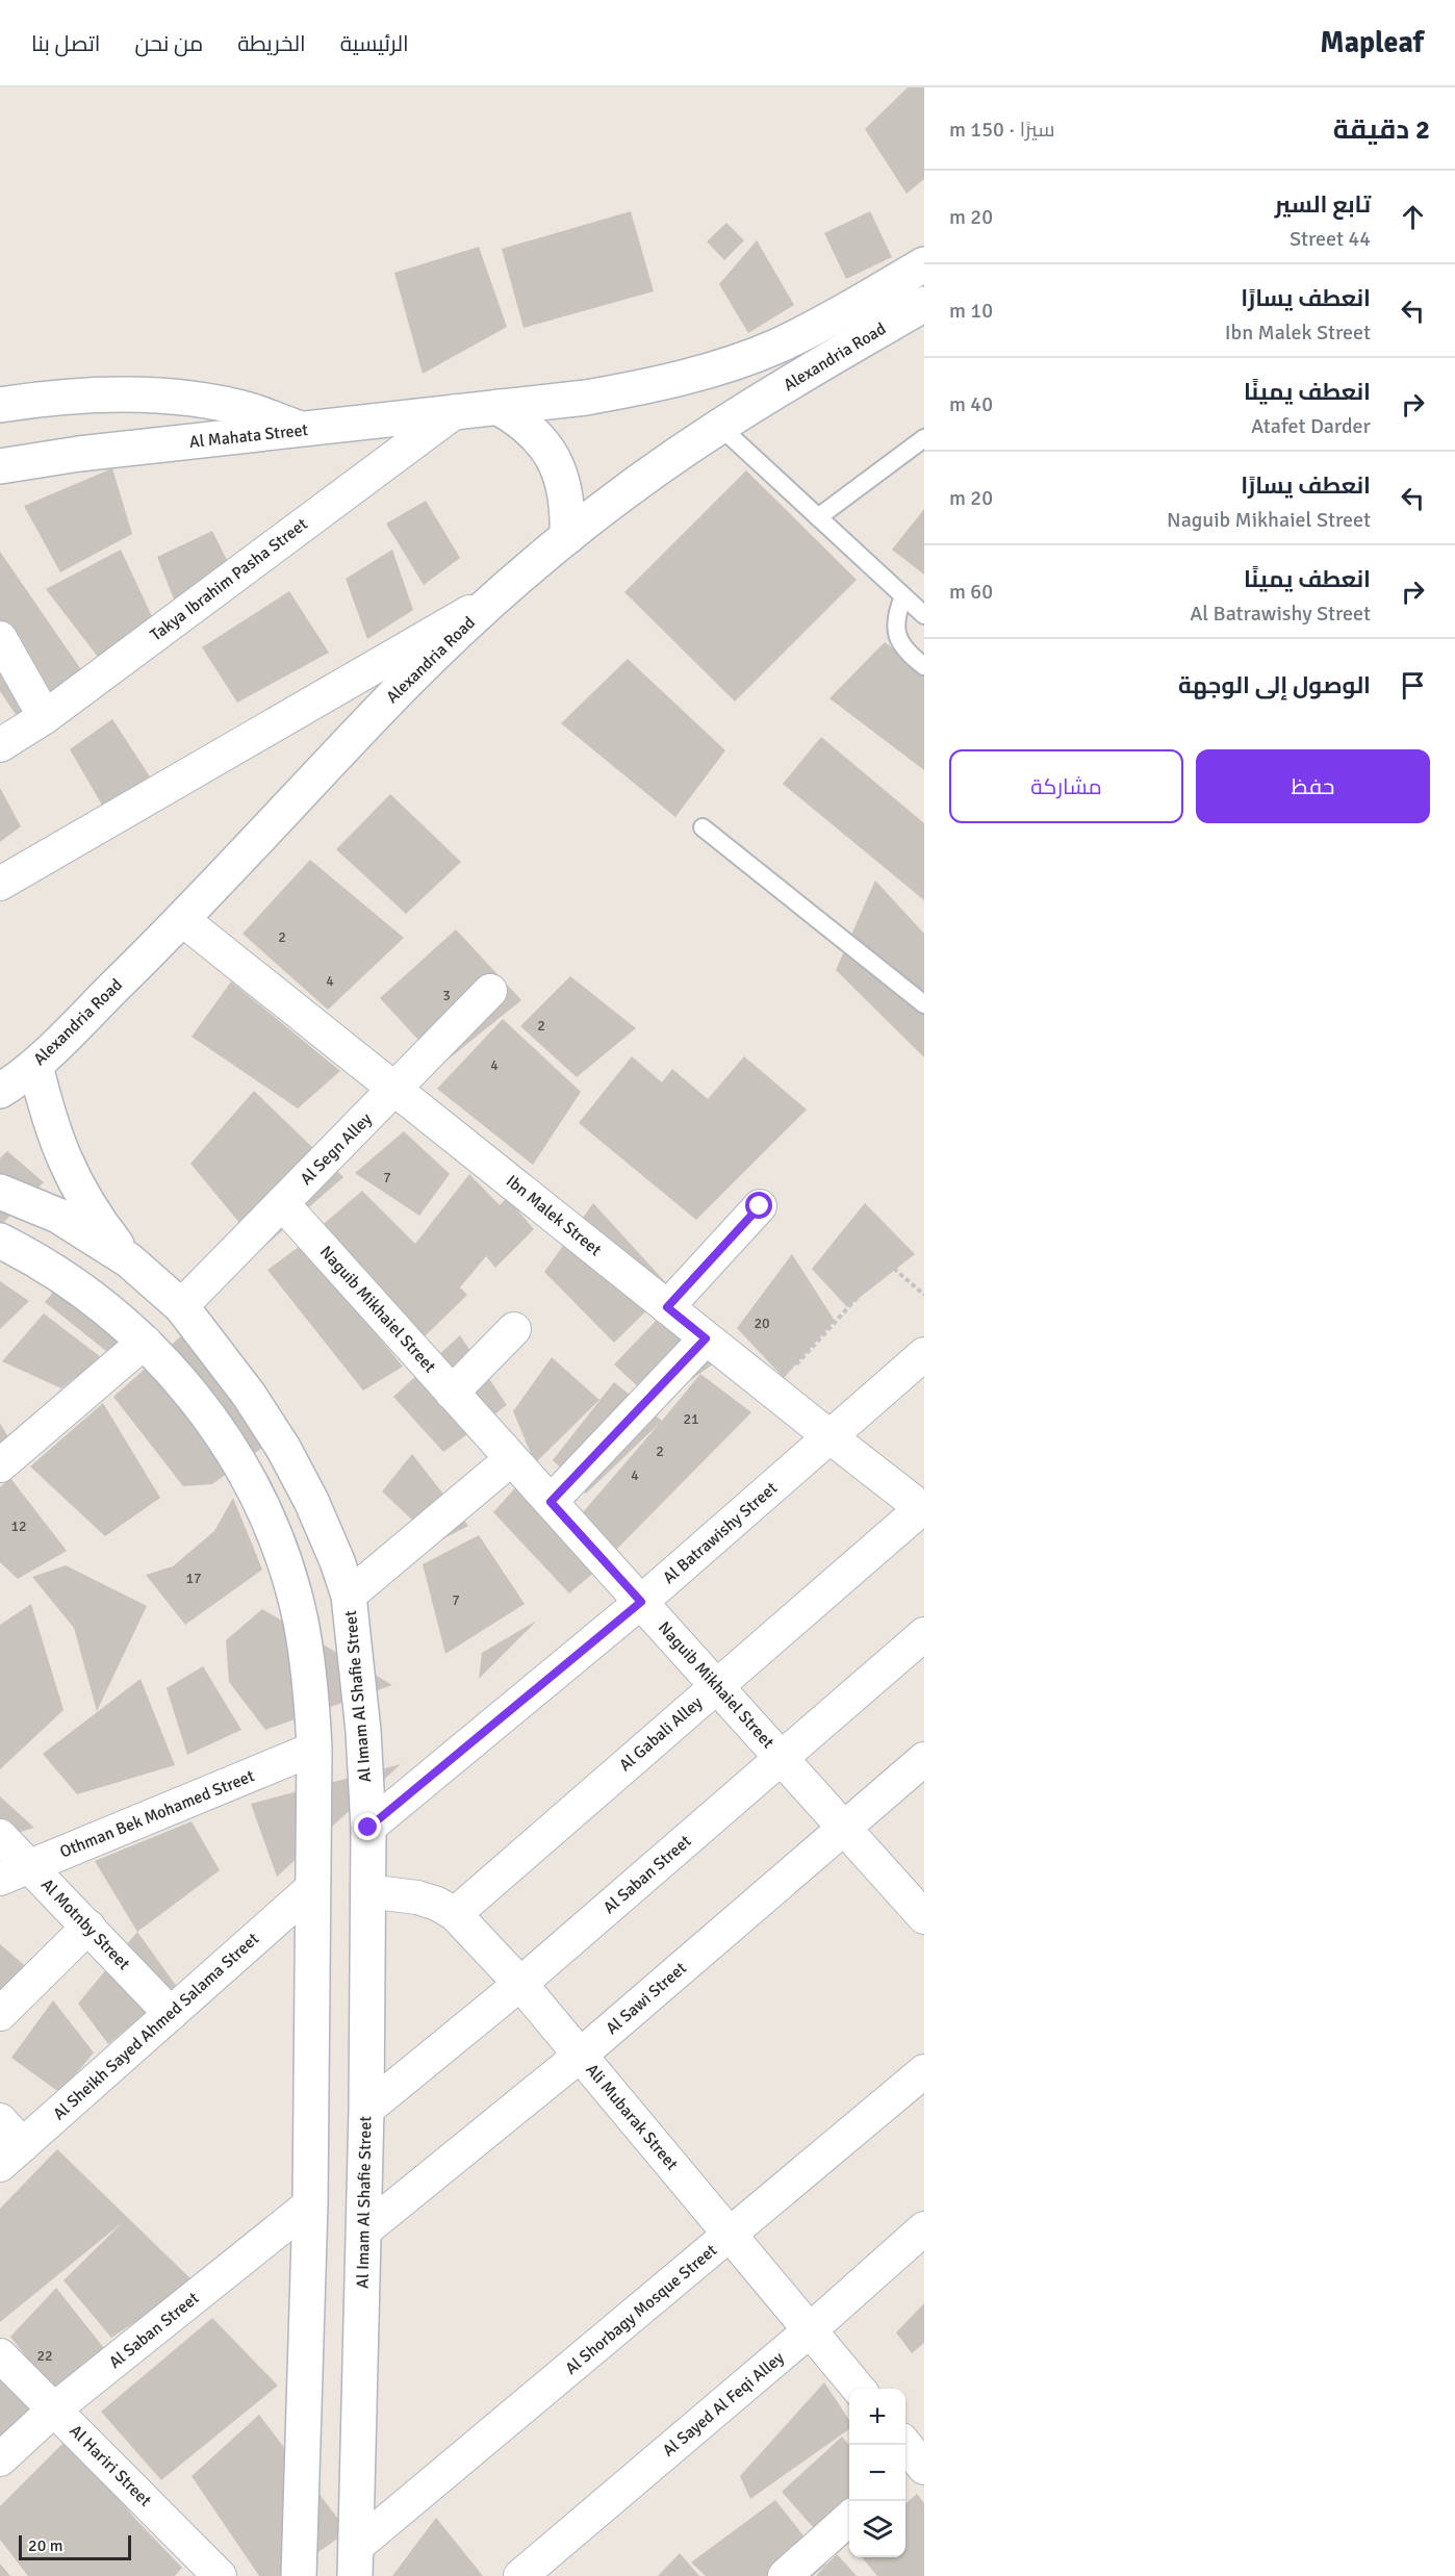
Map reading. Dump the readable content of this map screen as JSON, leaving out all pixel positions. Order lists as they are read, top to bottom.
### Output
{
  "streets": {
    "main road": ["Alexandria Road", "Al Mahata Street", "Al Imam Al Shafie Street"],
    "street": [
      "Takya Ibrahim Pasha Street",
      "Al Segn Alley",
      "Ibn Malek Street",
      "Naguib Mikhaiel Street",
      "Al Batrawishy Street",
      "Al Gabali Alley",
      "Othman Bek Mohamed Street",
      "Al Saban Street",
      "Al Motnby Street",
      "Al Sawi Street",
      "Al Sheikh Sayed Ahmed Salama Street",
      "Ali Mubarak Street",
      "Al Shorbagy Mosque Street",
      "Al Sayed Al Feqi Alley",
      "Al Hariri Street"
    ]
  },
  "crossings": [
    ["Alexandria Road", "Al Mahata Street"],
    ["Alexandria Road", "Ibn Malek Street"],
    ["Al Mahata Street", "Takya Ibrahim Pasha Street"],
    ["Al Segn Alley", "Ibn Malek Street"],
    ["Al Segn Alley", "Naguib Mikhaiel Street"],
    ["Al Segn Alley", "Al Imam Al Shafie Street"],
    ["Ibn Malek Street", "Al Batrawishy Street"],
    ["Ibn Malek Street", "Al Gabali Alley"],
    ["Naguib Mikhaiel Street", "Al Batrawishy Street"],
    ["Naguib Mikhaiel Street", "Al Gabali Alley"],
    ["Naguib Mikhaiel Street", "Al Saban Street"],
    ["Naguib Mikhaiel Street", "Al Sawi Street"],
    ["Al Batrawishy Street", "Al Imam Al Shafie Street"],
    ["Al Imam Al Shafie Street", "Al Saban Street"],
    ["Al Imam Al Shafie Street", "Al Sawi Street"],
    ["Al Imam Al Shafie Street", "Ali Mubarak Street"],
    ["Al Imam Al Shafie Street", "Al Shorbagy Mosque Street"],
    ["Al Gabali Alley", "Ali Mubarak Street"],
    ["Othman Bek Mohamed Street", "Al Motnby Street"],
    ["Al Saban Street", "Ali Mubarak Street"],
    ["Al Saban Street", "Al Hariri Street"],
    ["Al Motnby Street", "Al Sheikh Sayed Ahmed Salama Street"],
    ["Al Sawi Street", "Ali Mubarak Street"],
    ["Ali Mubarak Street", "Al Shorbagy Mosque Street"],
    ["Ali Mubarak Street", "Al Sayed Al Feqi Alley"]
  ],
  "house_numbers": [
    "2",
    "4",
    "3",
    "2",
    "4",
    "7",
    "20",
    "21",
    "2",
    "4",
    "12",
    "17",
    "7",
    "22"
  ],
  "scale_bar": "20 m",
  "page": {
    "header": "Mapleaf",
    "nav": [
      "الرئيسية",
      "الخريطة",
      "من نحن",
      "اتصل بنا"
    ],
    "heading": ["2 دقيقة", "سيرًا · 150 m"],
    "list": [
      ["تابع السير", "Street 44", "20 m"],
      ["انعطف يسارًا", "Ibn Malek Street", "10 m"],
      ["انعطف يمينًا", "Atafet Darder", "40 m"],
      ["انعطف يسارًا", "Naguib Mikhaiel Street", "20 m"],
      ["انعطف يمينًا", "Al Batrawishy Street", "60 m"],
      "الوصول إلى الوجهة"
    ],
    "buttons": ["حفظ", "مشاركة"],
    "map_buttons": ["+", "−"],
    "scale": "20 m"
  }
}
